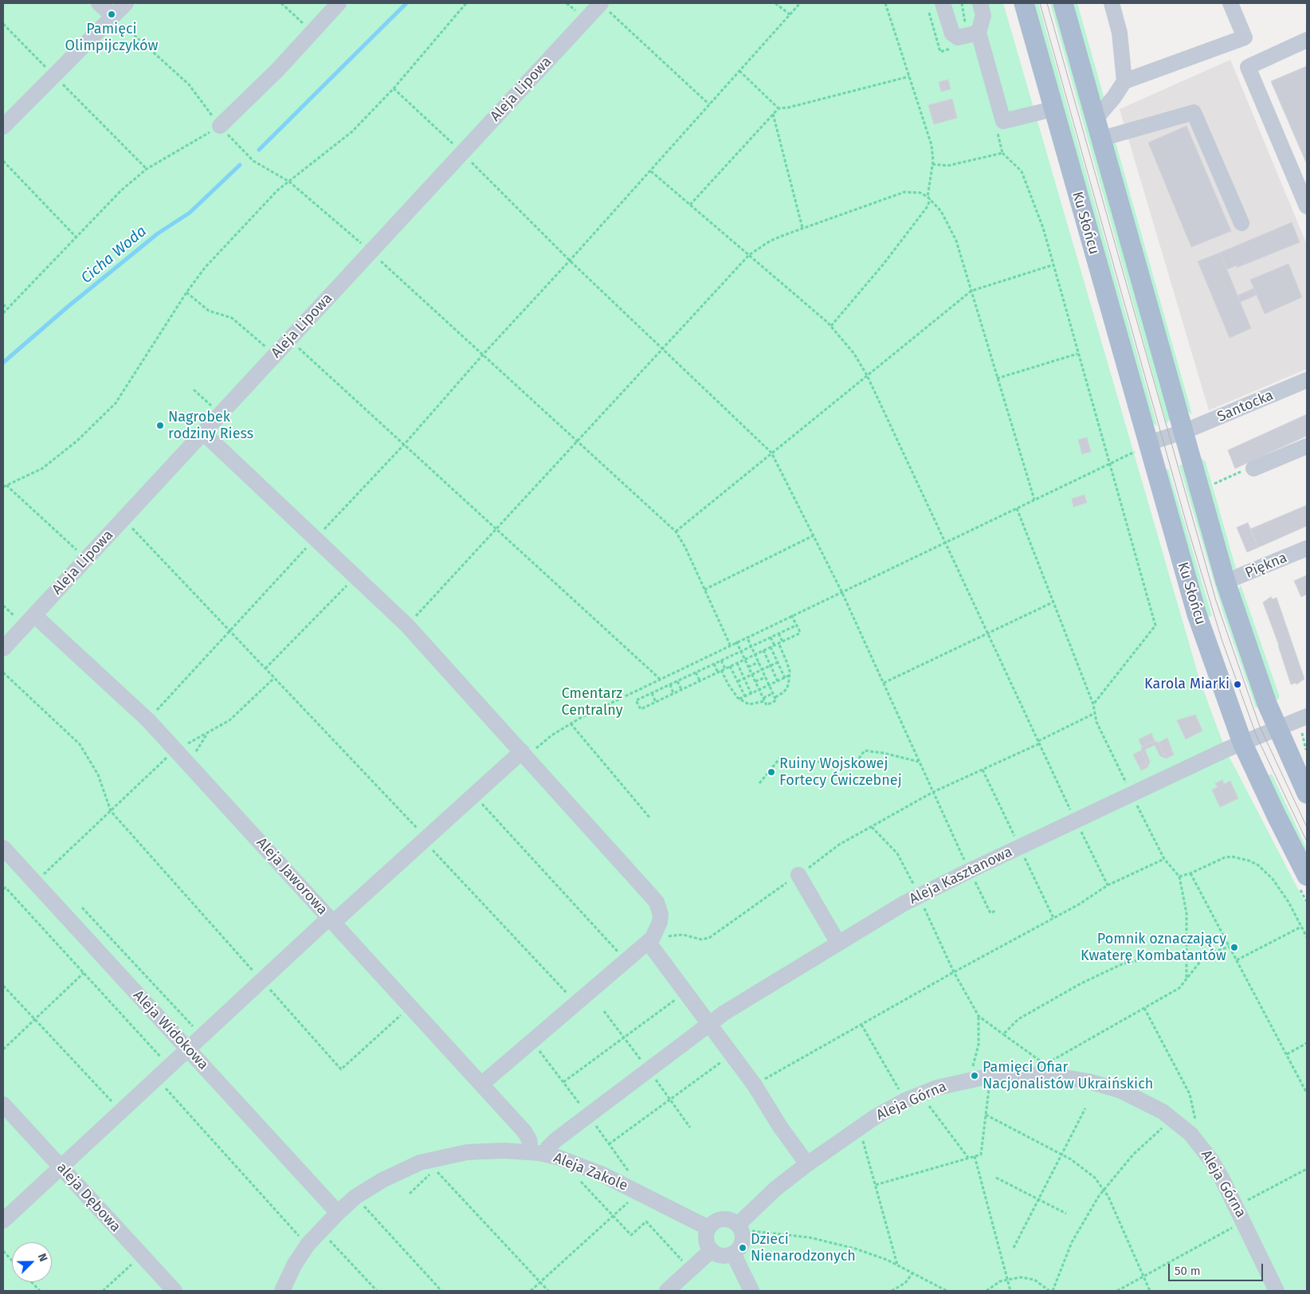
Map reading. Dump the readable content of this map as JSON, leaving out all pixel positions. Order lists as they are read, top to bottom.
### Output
{
  "streets": {
    "main road": ["Ku Słońcu"],
    "street": [
      "Aleja Lipowa",
      "Santocka",
      "Piękna",
      "Aleja Kasztanowa",
      "Aleja Jaworowa",
      "Aleja Widokowa",
      "Aleja Górna",
      "Aleja Zakole",
      "aleja Dębowa"
    ]
  },
  "crossings": [
    ["Aleja Lipowa", "Aleja Jaworowa"],
    ["Ku Słońcu", "Aleja Kasztanowa"],
    ["Aleja Kasztanowa", "Aleja Jaworowa"],
    ["Aleja Kasztanowa", "Aleja Zakole"],
    ["Aleja Jaworowa", "Aleja Zakole"],
    ["Aleja Widokowa", "Aleja Zakole"],
    ["Aleja Górna", "Aleja Zakole"]
  ],
  "water": ["Cicha Woda"],
  "parks": ["Cmentarz Centralny"],
  "places": [
    "Pamięci Olimpijczyków",
    "Nagrobek rodziny Riess",
    "Karola Miarki",
    "Ruiny Wojskowej Fortecy Ćwiczebnej",
    "Pomnik oznaczający Kwaterę Kombatantów",
    "Pamięci Ofiar Nacjonalistów Ukraińskich",
    "Dzieci Nienarodzonych"
  ],
  "scale_bar": "50 m",
  "north": "top right"
}
